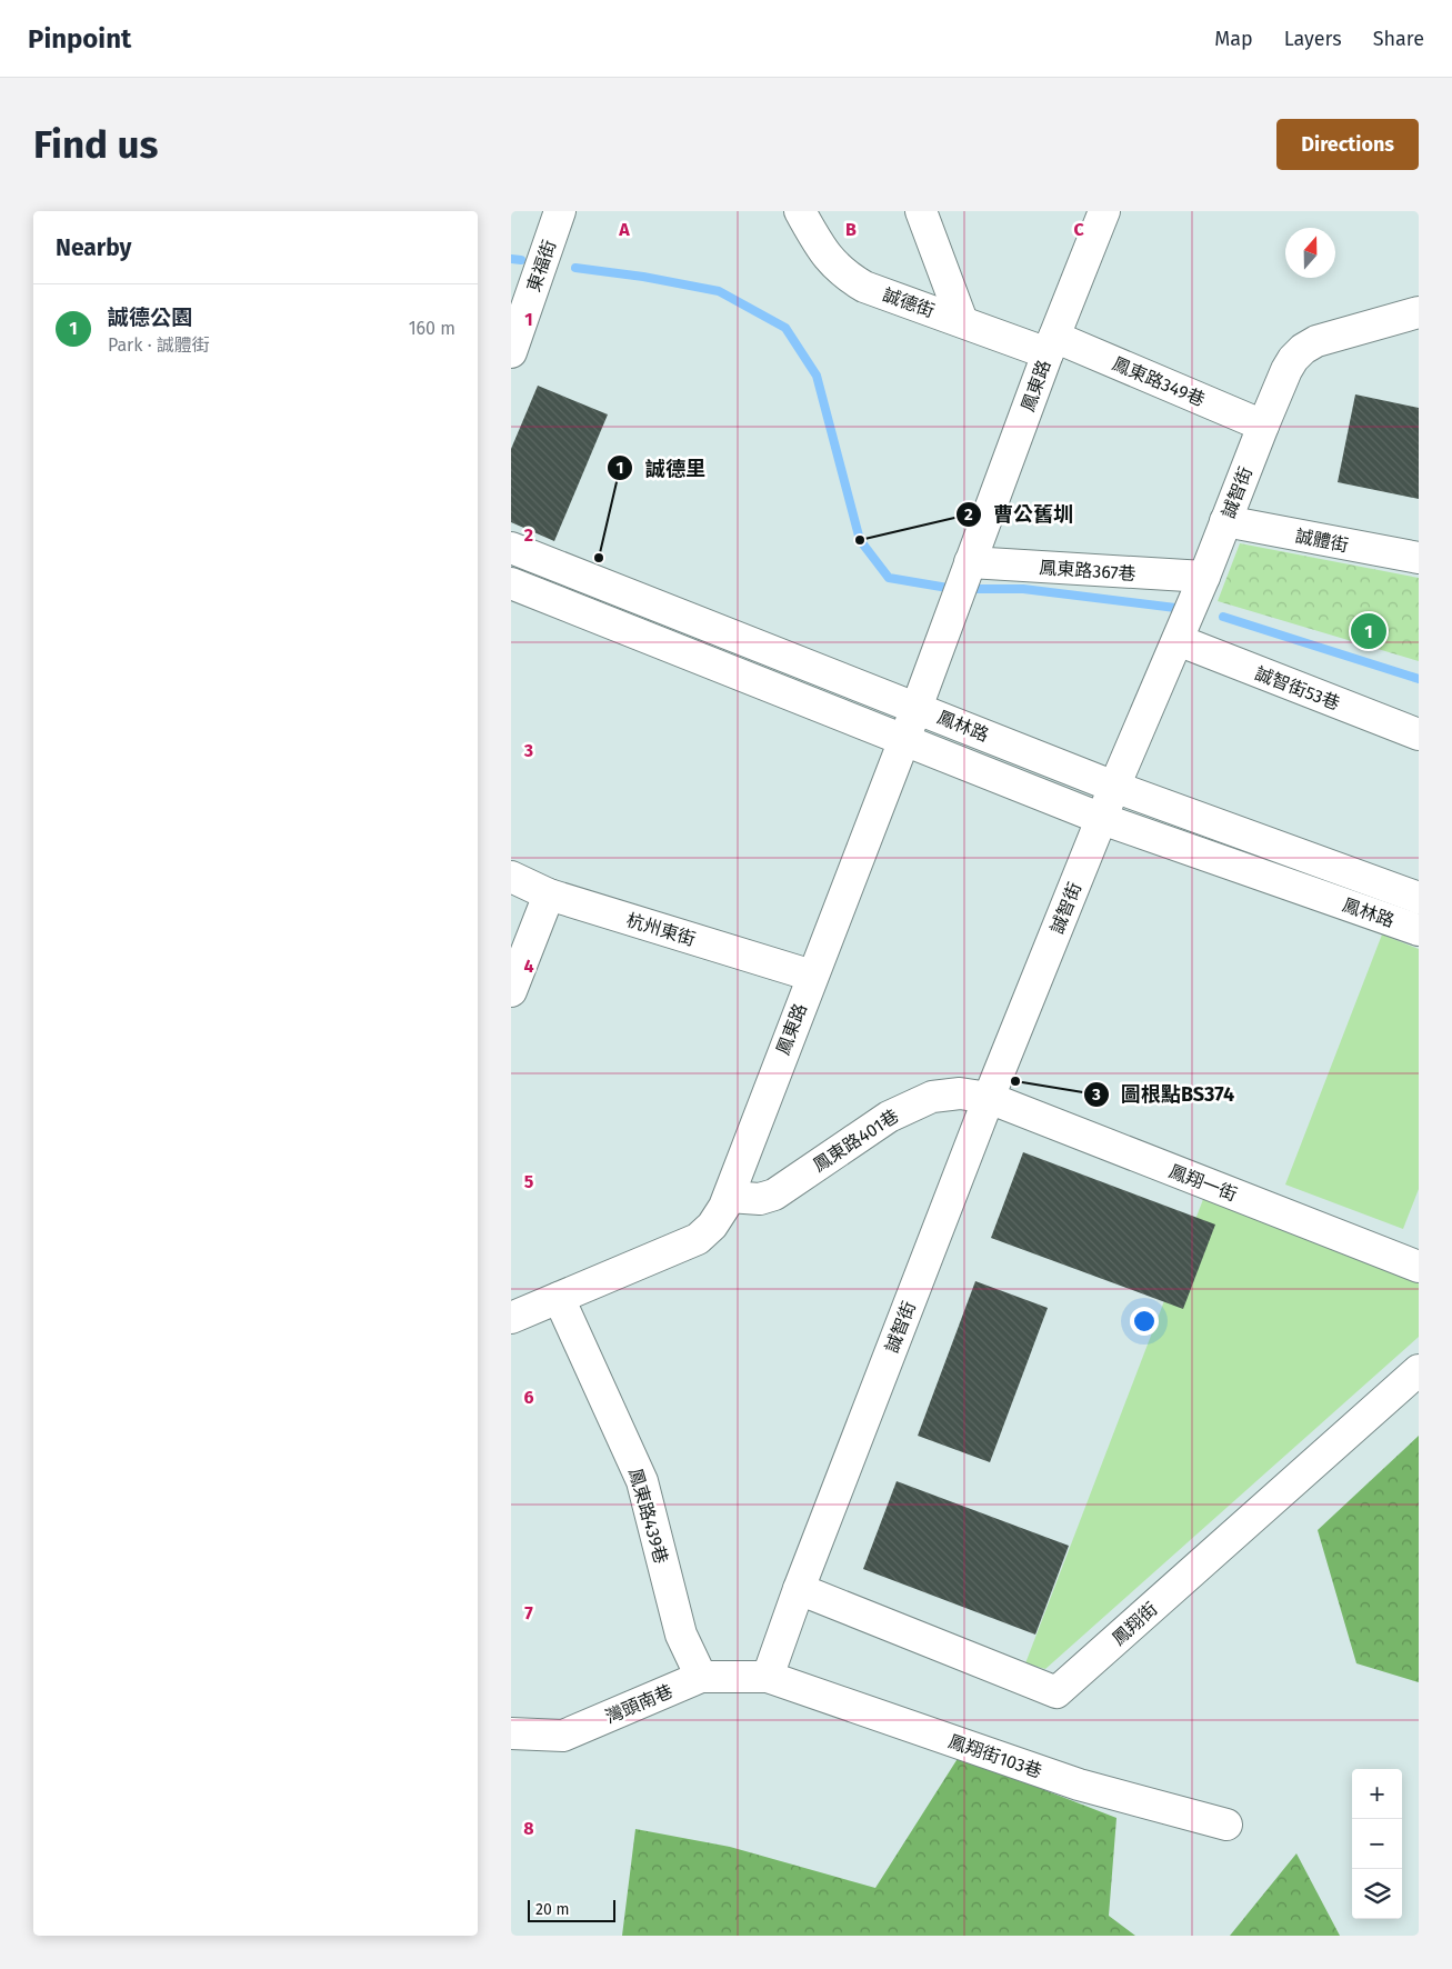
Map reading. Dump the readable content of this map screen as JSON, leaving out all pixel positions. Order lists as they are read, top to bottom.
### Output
{
  "streets": {
    "street": [
      "東福街",
      "誠德街",
      "鳳東路349巷",
      "鳳東路",
      "誠智街",
      "誠體街",
      "鳳東路367巷",
      "誠智街53巷",
      "鳳林路",
      "杭州東街",
      "鳳東路401巷",
      "鳳翔一街",
      "鳳東路439巷",
      "鳳翔街",
      "灣頭南巷",
      "鳳翔街103巷"
    ]
  },
  "crossings": [
    ["誠德街", "鳳東路349巷"],
    ["誠德街", "鳳東路"],
    ["鳳東路349巷", "鳳東路"],
    ["鳳東路349巷", "誠智街"],
    ["鳳東路", "鳳東路367巷"],
    ["鳳東路", "鳳林路"],
    ["鳳東路", "杭州東街"],
    ["鳳東路", "鳳東路401巷"],
    ["鳳東路", "鳳東路439巷"],
    ["誠智街", "誠體街"],
    ["誠智街", "鳳東路367巷"],
    ["誠智街", "誠智街53巷"],
    ["誠智街", "鳳林路"],
    ["誠智街", "鳳東路401巷"],
    ["誠智街", "鳳翔一街"],
    ["誠智街", "鳳翔街"],
    ["誠智街", "灣頭南巷"],
    ["誠智街", "鳳翔街103巷"],
    ["鳳東路401巷", "鳳翔一街"],
    ["鳳東路439巷", "灣頭南巷"],
    ["灣頭南巷", "鳳翔街103巷"]
  ],
  "places": ["曹公舊圳", "誠德里", "圖根點BS374"],
  "scale_bar": "20 m",
  "north": "top",
  "page": {
    "header": "Pinpoint",
    "nav": ["Map", "Layers", "Share"],
    "buttons": "Directions",
    "title": "Find us",
    "heading": "Nearby",
    "list": [
      {
        "mark": "1",
        "name": "誠德公園",
        "note": "Park · 誠體街",
        "value": "160 m"
      }
    ],
    "pins": "1",
    "map_buttons": ["+", "−"],
    "scale": "20 m"
  },
  "grid": {
    "columns": ["A", "B", "C"],
    "rows": [
      "1",
      "2",
      "3",
      "4",
      "5",
      "6",
      "7",
      "8"
    ]
  }
}
